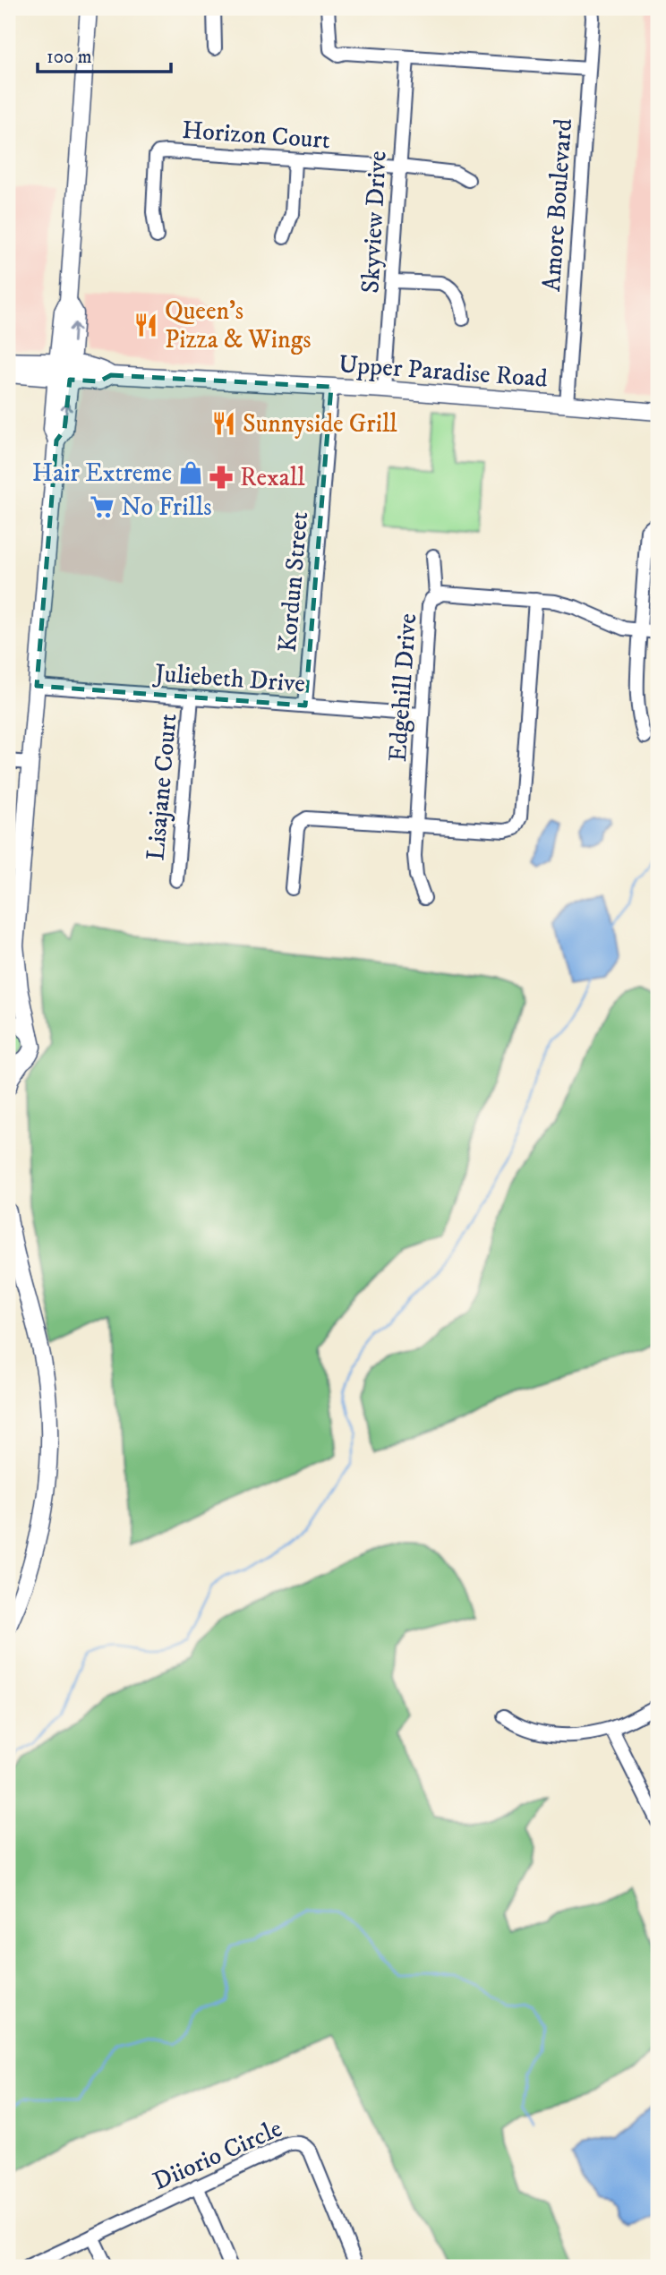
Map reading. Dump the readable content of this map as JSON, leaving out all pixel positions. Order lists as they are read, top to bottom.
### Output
{
  "streets": {
    "main road": ["Upper Paradise Road"],
    "street": [
      "Horizon Court",
      "Amore Boulevard",
      "Skyview Drive",
      "Kordun Street",
      "Juliebeth Drive",
      "Edgehill Drive",
      "Lisajane Court",
      "Diiorio Circle"
    ]
  },
  "crossings": [
    ["Horizon Court", "Skyview Drive"],
    ["Amore Boulevard", "Upper Paradise Road"],
    ["Skyview Drive", "Upper Paradise Road"],
    ["Upper Paradise Road", "Kordun Street"],
    ["Kordun Street", "Juliebeth Drive"],
    ["Juliebeth Drive", "Edgehill Drive"],
    ["Juliebeth Drive", "Lisajane Court"]
  ],
  "places": {
    "restaurant": ["Queen's Pizza & Wings", "Sunnyside Grill"],
    "shop": ["Hair Extreme"],
    "pharmacy": ["Rexall"],
    "supermarket": ["No Frills"]
  },
  "scale_bar": "100 m"
}
